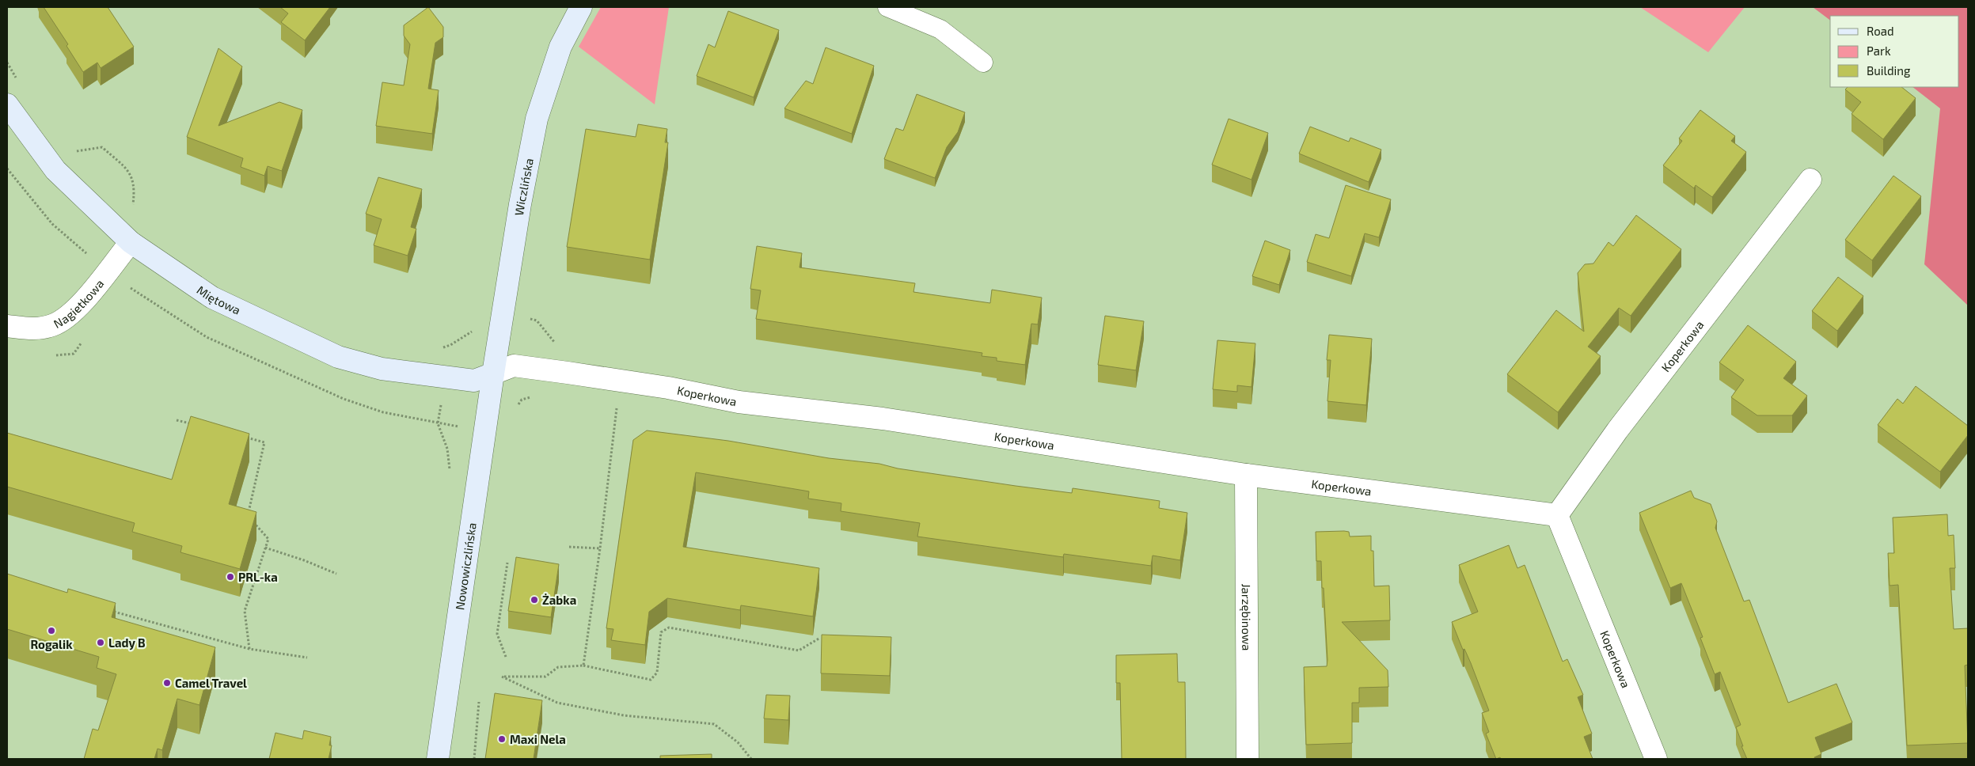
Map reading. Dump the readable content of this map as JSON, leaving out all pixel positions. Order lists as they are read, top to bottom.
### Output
{
  "streets": {
    "street": [
      "Wiczlińska",
      "Miętowa",
      "Nagietkowa",
      "Koperkowa",
      "Nowowiczlińska",
      "Jarzębinowa"
    ]
  },
  "crossings": [
    ["Wiczlińska", "Miętowa"],
    ["Wiczlińska", "Koperkowa"],
    ["Wiczlińska", "Nowowiczlińska"],
    ["Miętowa", "Nagietkowa"],
    ["Miętowa", "Koperkowa"],
    ["Miętowa", "Nowowiczlińska"],
    ["Koperkowa", "Nowowiczlińska"],
    ["Koperkowa", "Jarzębinowa"]
  ],
  "places": [
    "PRL-ka",
    "Żabka",
    "Rogalik",
    "Lady B",
    "Camel Travel",
    "Maxi Nela"
  ],
  "legend": ["Road", "Park", "Building"]
}
